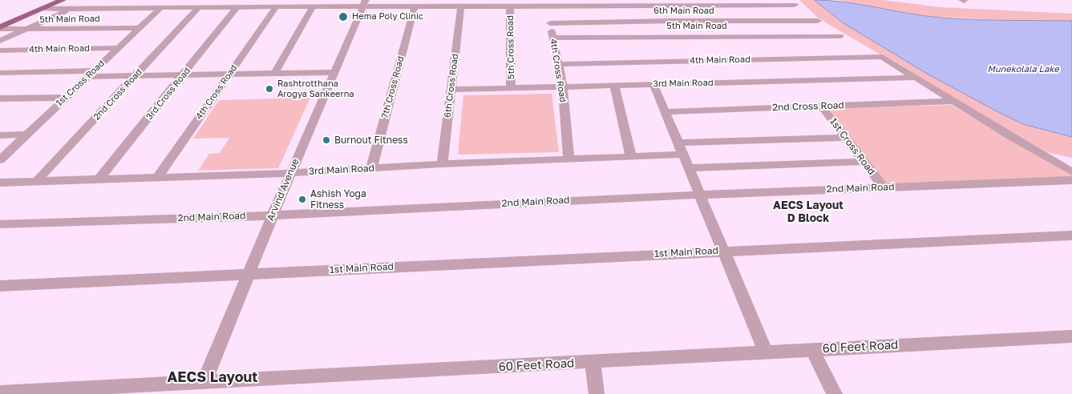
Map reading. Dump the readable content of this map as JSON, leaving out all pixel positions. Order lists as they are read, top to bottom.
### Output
{
  "streets": {
    "street": [
      "6th Main Road",
      "5th Main Road",
      "5th Cross Road",
      "4th Main Road",
      "4th Cross Road",
      "1st Cross Road",
      "3rd Main Road",
      "6th Cross Road",
      "7th Cross Road",
      "3rd Cross Road",
      "2nd Cross Road",
      "2nd Main Road",
      "Arvind Avenue",
      "1st Main Road",
      "60 Feet Road"
    ]
  },
  "crossings": [
    ["6th Main Road", "5th Cross Road"],
    ["6th Main Road", "4th Cross Road"],
    ["6th Main Road", "1st Cross Road"],
    ["6th Main Road", "6th Cross Road"],
    ["6th Main Road", "7th Cross Road"],
    ["6th Main Road", "3rd Cross Road"],
    ["6th Main Road", "2nd Cross Road"],
    ["6th Main Road", "Arvind Avenue"],
    ["5th Main Road", "4th Cross Road"],
    ["5th Main Road", "1st Cross Road"],
    ["5th Cross Road", "3rd Main Road"],
    ["4th Main Road", "4th Cross Road"],
    ["4th Main Road", "1st Cross Road"],
    ["4th Main Road", "3rd Main Road"],
    ["4th Cross Road", "3rd Main Road"],
    ["1st Cross Road", "2nd Cross Road"],
    ["1st Cross Road", "2nd Main Road"],
    ["3rd Main Road", "6th Cross Road"],
    ["3rd Main Road", "7th Cross Road"],
    ["3rd Main Road", "3rd Cross Road"],
    ["3rd Main Road", "2nd Cross Road"],
    ["3rd Main Road", "Arvind Avenue"],
    ["2nd Main Road", "Arvind Avenue"],
    ["Arvind Avenue", "1st Main Road"],
    ["Arvind Avenue", "60 Feet Road"]
  ],
  "districts": ["AECS Layout D Block", "AECS Layout"],
  "water": ["Munekolala Lake"],
  "places": [
    "Hema Poly Clinic",
    "Rashtrotthana Arogya Sankeerna",
    "Burnout Fitness",
    "Ashish Yoga Fitness"
  ]
}
